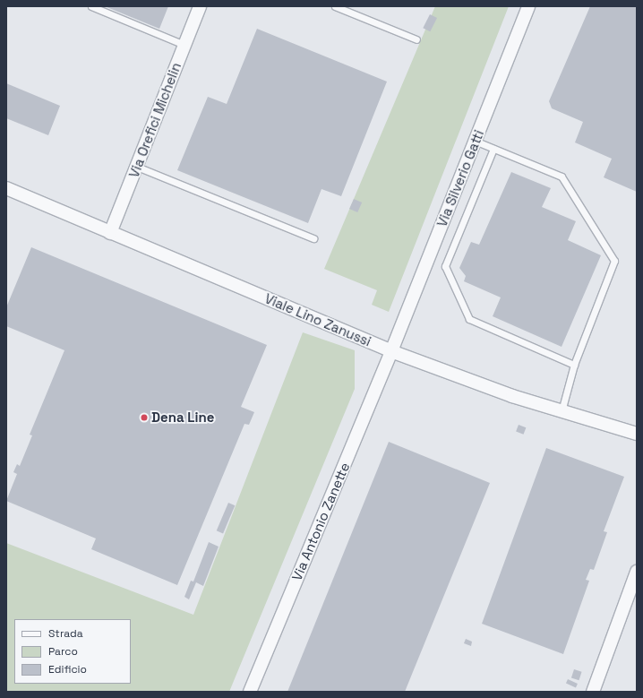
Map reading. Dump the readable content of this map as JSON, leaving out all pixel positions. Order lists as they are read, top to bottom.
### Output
{
  "streets": {
    "street": [
      "Via Orefici Michelin",
      "Via Silverio Gatti",
      "Viale Lino Zanussi",
      "Via Antonio Zanette"
    ]
  },
  "crossings": [
    ["Via Orefici Michelin", "Viale Lino Zanussi"],
    ["Via Silverio Gatti", "Viale Lino Zanussi"],
    ["Via Silverio Gatti", "Via Antonio Zanette"],
    ["Viale Lino Zanussi", "Via Antonio Zanette"]
  ],
  "places": ["Dena Line"],
  "legend": ["Strada", "Parco", "Edificio"]
}
